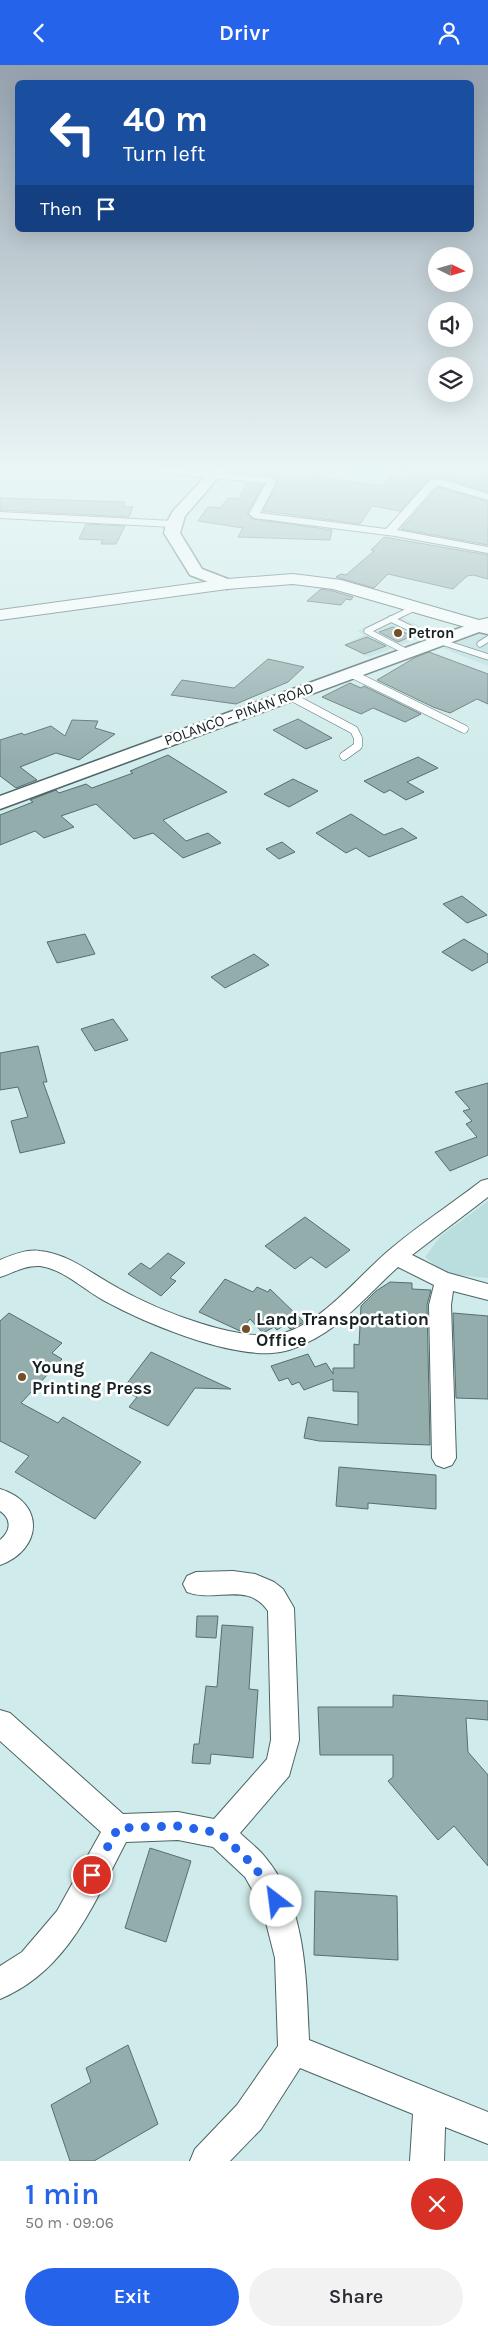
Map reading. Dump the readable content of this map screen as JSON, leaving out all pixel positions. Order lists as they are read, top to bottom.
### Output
{
  "streets": {
    "main road": ["POLANCO - PIÑAN ROAD"]
  },
  "places": ["Petron", "Land Transportation Office", "Young Printing Press"],
  "north": "right",
  "page": {
    "header": "Drivr",
    "turn": ["40 m", "Turn left"],
    "then": "Then",
    "heading": ["1 min", "50 m · 09:06"],
    "buttons": ["Exit", "Share"]
  }
}
